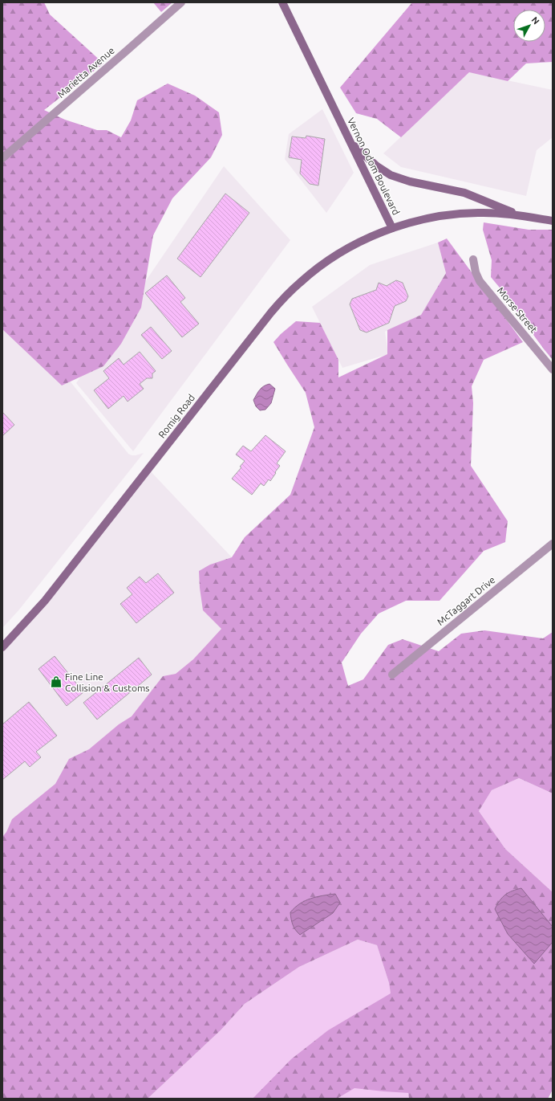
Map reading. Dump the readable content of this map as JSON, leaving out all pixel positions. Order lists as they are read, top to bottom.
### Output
{
  "streets": {
    "main road": ["Vernon Odom Boulevard", "Romig Road"],
    "street": ["Marietta Avenue", "Morse Street", "McTaggart Drive"]
  },
  "crossings": [
    ["Vernon Odom Boulevard", "Romig Road"]
  ],
  "places": {
    "shop": ["Fine Line Collision & Customs"]
  },
  "north": "top right"
}
